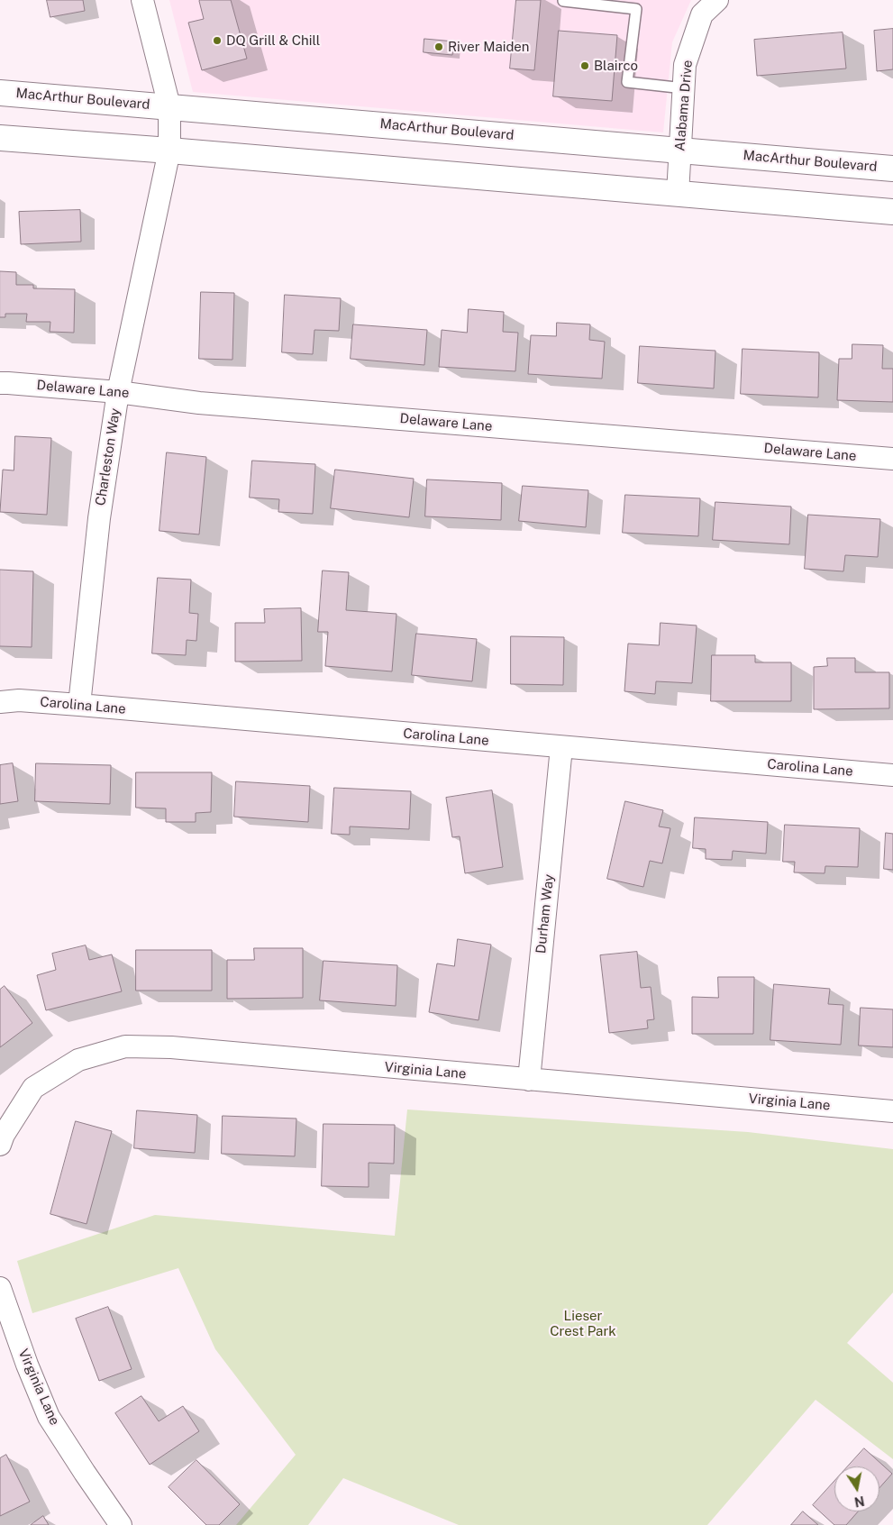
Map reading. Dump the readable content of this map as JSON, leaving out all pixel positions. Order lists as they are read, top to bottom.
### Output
{
  "streets": {
    "street": [
      "MacArthur Boulevard",
      "Alabama Drive",
      "Delaware Lane",
      "Charleston Way",
      "Carolina Lane",
      "Durham Way",
      "Virginia Lane"
    ]
  },
  "crossings": [
    ["MacArthur Boulevard", "Alabama Drive"],
    ["MacArthur Boulevard", "Charleston Way"],
    ["Delaware Lane", "Charleston Way"],
    ["Charleston Way", "Carolina Lane"],
    ["Carolina Lane", "Durham Way"],
    ["Durham Way", "Virginia Lane"]
  ],
  "parks": ["Lieser Crest Park"],
  "places": ["DQ Grill & Chill", "River Maiden", "Blairco"],
  "north": "bottom"
}
